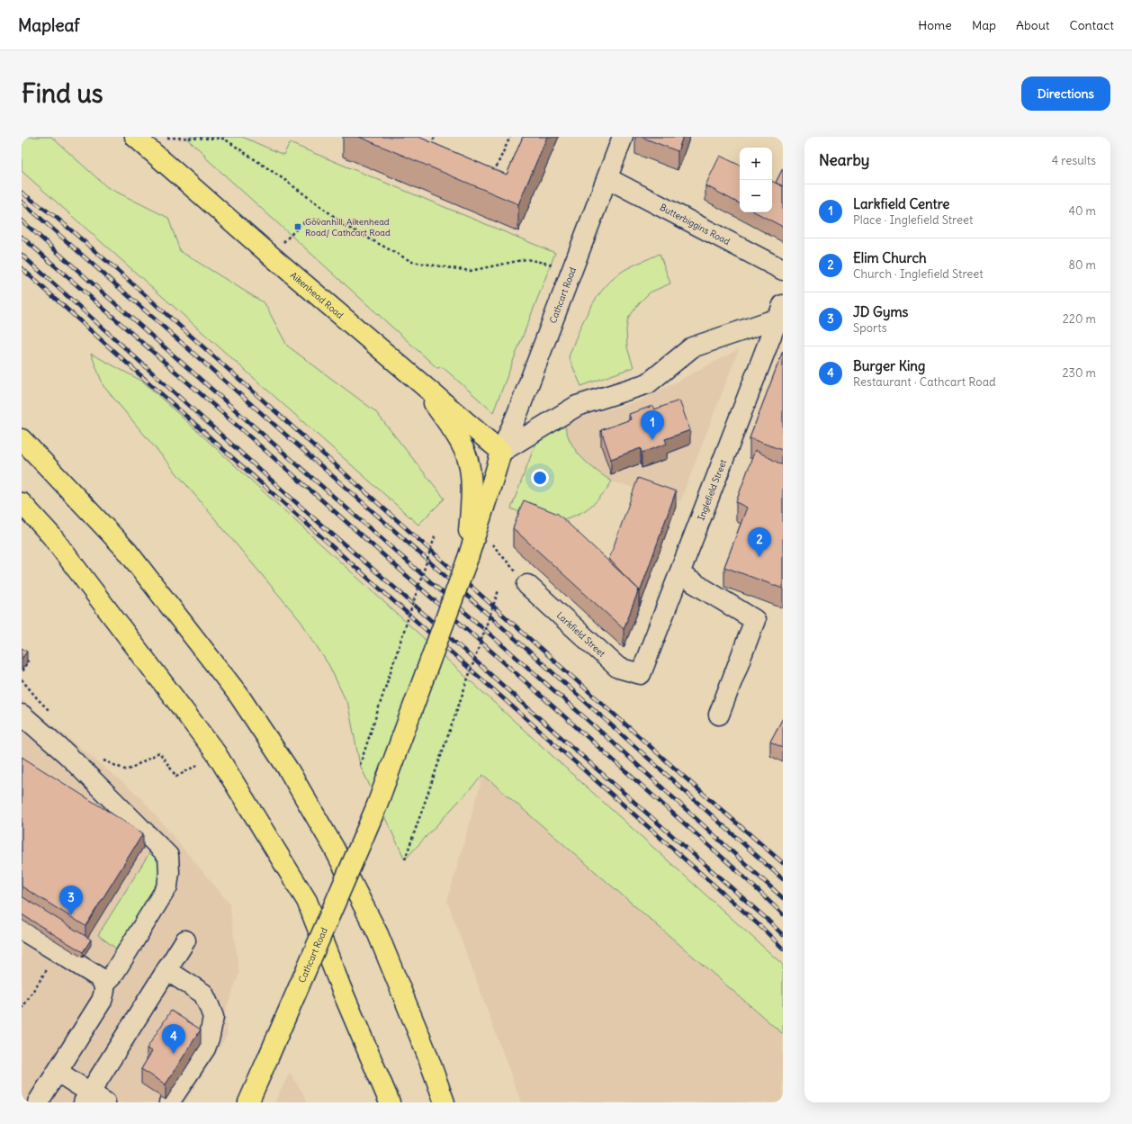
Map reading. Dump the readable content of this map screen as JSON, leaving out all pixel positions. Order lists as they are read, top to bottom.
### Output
{
  "streets": {
    "main road": ["Cathcart Road", "Aikenhead Road"],
    "street": ["Butterbiggins Road", "Inglefield Street", "Larkfield Street"]
  },
  "crossings": [
    ["Butterbiggins Road", "Cathcart Road"],
    ["Cathcart Road", "Aikenhead Road"],
    ["Inglefield Street", "Larkfield Street"]
  ],
  "places": {
    "transit": ["Govanhill, Aikenhead Road/ Cathcart Road"]
  },
  "page": {
    "header": "Mapleaf",
    "nav": [
      "Home",
      "Map",
      "About",
      "Contact"
    ],
    "buttons": "Directions",
    "title": "Find us",
    "heading": ["Nearby", "4 results"],
    "map_buttons": ["+", "−"],
    "list": [
      {
        "mark": "1",
        "name": "Larkfield Centre",
        "note": "Place · Inglefield Street",
        "value": "40 m"
      },
      {
        "mark": "2",
        "name": "Elim Church",
        "note": "Church · Inglefield Street",
        "value": "80 m"
      },
      {
        "mark": "3",
        "name": "JD Gyms",
        "note": "Sports",
        "value": "220 m"
      },
      {
        "mark": "4",
        "name": "Burger King",
        "note": "Restaurant · Cathcart Road",
        "value": "230 m"
      }
    ],
    "pins": [
      "1",
      "2",
      "3",
      "4"
    ]
  }
}
